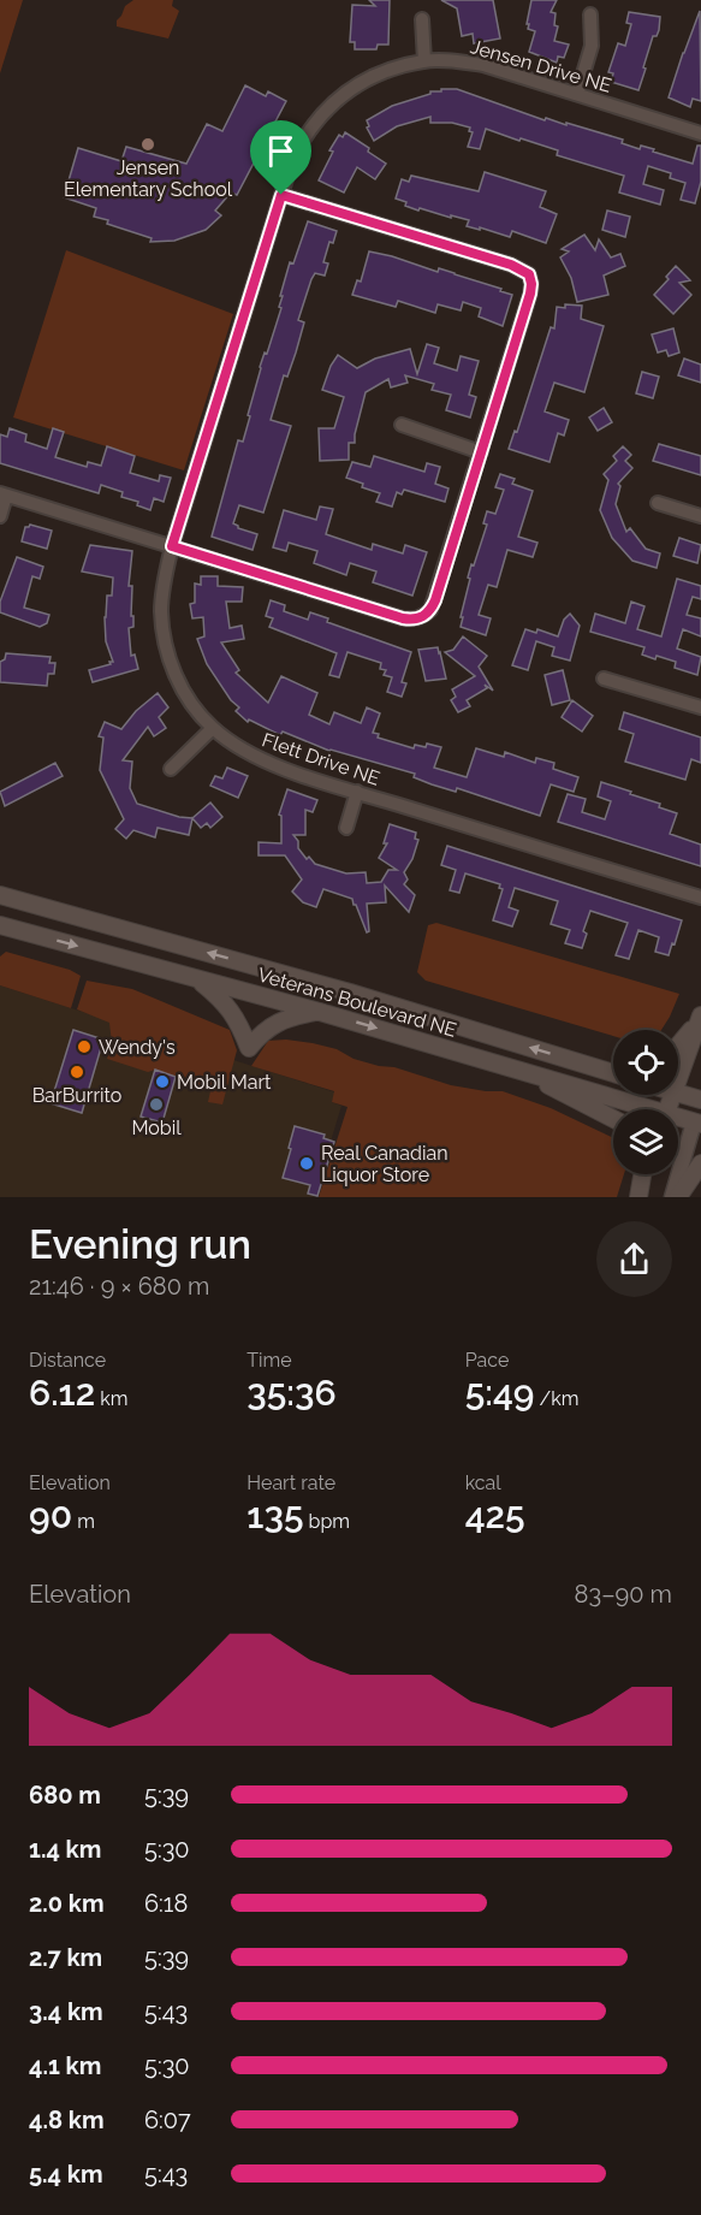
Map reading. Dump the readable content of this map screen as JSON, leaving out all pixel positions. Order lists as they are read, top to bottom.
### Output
{
  "streets": {
    "main road": ["Veterans Boulevard NE"],
    "street": ["Jensen Drive NE", "Flett Drive NE"]
  },
  "crossings": [
    ["Jensen Drive NE", "Flett Drive NE"]
  ],
  "places": [
    "Jensen Elementary School",
    "Wendy's",
    "BarBurrito",
    "Mobil Mart",
    "Mobil",
    "Real Canadian Liquor Store"
  ],
  "page": {
    "heading": ["Evening run", "21:46 · 9 × 680 m"],
    "stats": [
      ["Distance", "6.12 km"],
      ["Time", "35:36"],
      ["Pace", "5:49 /km"],
      ["Elevation", "90 m"],
      ["Heart rate", "135 bpm"],
      ["kcal", "425"]
    ],
    "chart": ["Elevation", "83–90 m"],
    "list": [
      {
        "name": "680 m",
        "note": "5:39"
      },
      {
        "name": "1.4 km",
        "note": "5:30"
      },
      {
        "name": "2.0 km",
        "note": "6:18"
      },
      {
        "name": "2.7 km",
        "note": "5:39"
      },
      {
        "name": "3.4 km",
        "note": "5:43"
      },
      {
        "name": "4.1 km",
        "note": "5:30"
      },
      {
        "name": "4.8 km",
        "note": "6:07"
      },
      {
        "name": "5.4 km",
        "note": "5:43"
      }
    ]
  }
}
